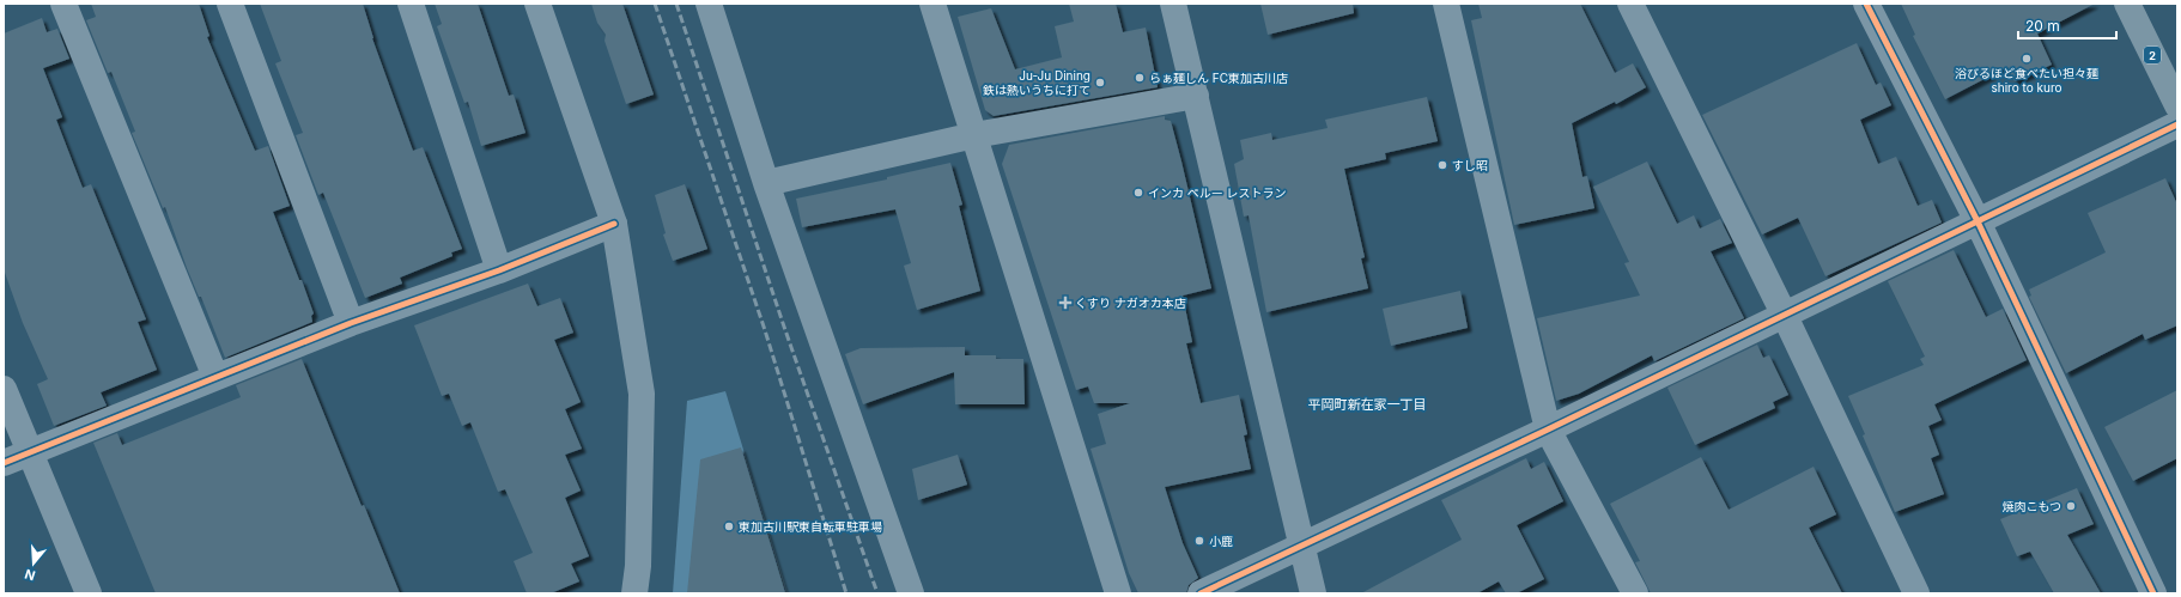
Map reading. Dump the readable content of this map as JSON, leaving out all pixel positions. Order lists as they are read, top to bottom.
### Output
{
  "streets": {
    "highway": ["2"]
  },
  "districts": ["平岡町新在家一丁目"],
  "places": {
    "other": [
      "浴びるほど食べたい担々麺 shiro to kuro",
      "らぁ麺しん FC東加古川店",
      "Ju-Ju Dining 鉄は熱いうちに打て",
      "すし昭",
      "インカ ペルー レストラン",
      "焼肉こもつ",
      "東加古川駅東自転車駐車場",
      "小鹿"
    ],
    "health": ["くすり ナガオカ本店"]
  },
  "scale_bar": "20 m",
  "north": "bottom"
}
